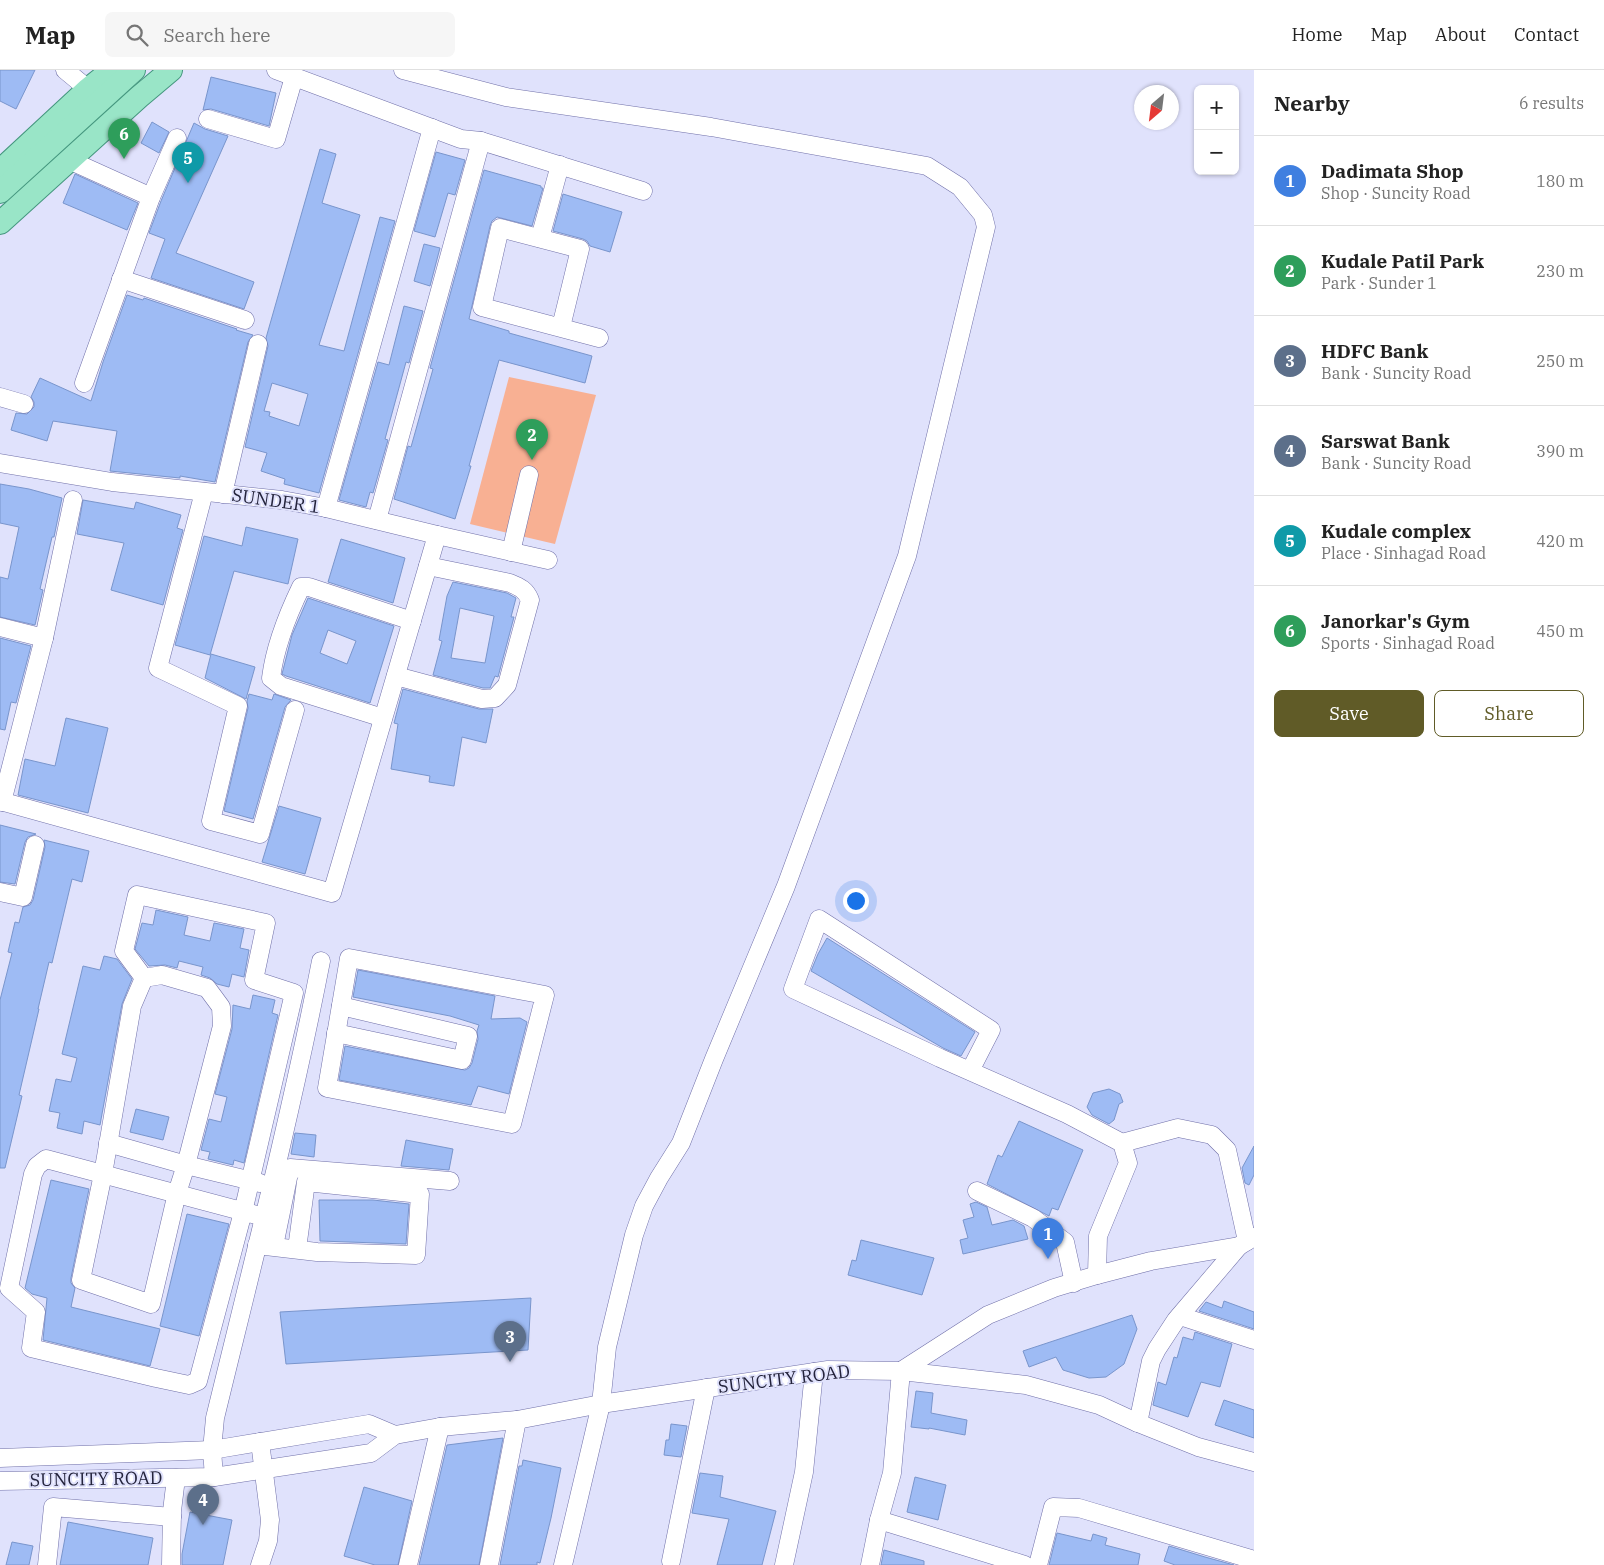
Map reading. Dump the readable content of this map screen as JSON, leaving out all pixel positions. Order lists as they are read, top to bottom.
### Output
{
  "streets": {
    "street": ["SUNDER 1", "SUNCITY ROAD"]
  },
  "north": "bottom left",
  "page": {
    "header": "Map",
    "search": "Search here",
    "nav": [
      "Home",
      "Map",
      "About",
      "Contact"
    ],
    "heading": ["Nearby", "6 results"],
    "map_buttons": ["+", "−"],
    "pins": [
      "6",
      "5",
      "2",
      "1",
      "3",
      "4"
    ],
    "list": [
      {
        "mark": "1",
        "name": "Dadimata Shop",
        "note": "Shop · Suncity Road",
        "value": "180 m"
      },
      {
        "mark": "2",
        "name": "Kudale Patil Park",
        "note": "Park · Sunder 1",
        "value": "230 m"
      },
      {
        "mark": "3",
        "name": "HDFC Bank",
        "note": "Bank · Suncity Road",
        "value": "250 m"
      },
      {
        "mark": "4",
        "name": "Sarswat Bank",
        "note": "Bank · Suncity Road",
        "value": "390 m"
      },
      {
        "mark": "5",
        "name": "Kudale complex",
        "note": "Place · Sinhagad Road",
        "value": "420 m"
      },
      {
        "mark": "6",
        "name": "Janorkar's Gym",
        "note": "Sports · Sinhagad Road",
        "value": "450 m"
      }
    ],
    "buttons": ["Save", "Share"]
  }
}
